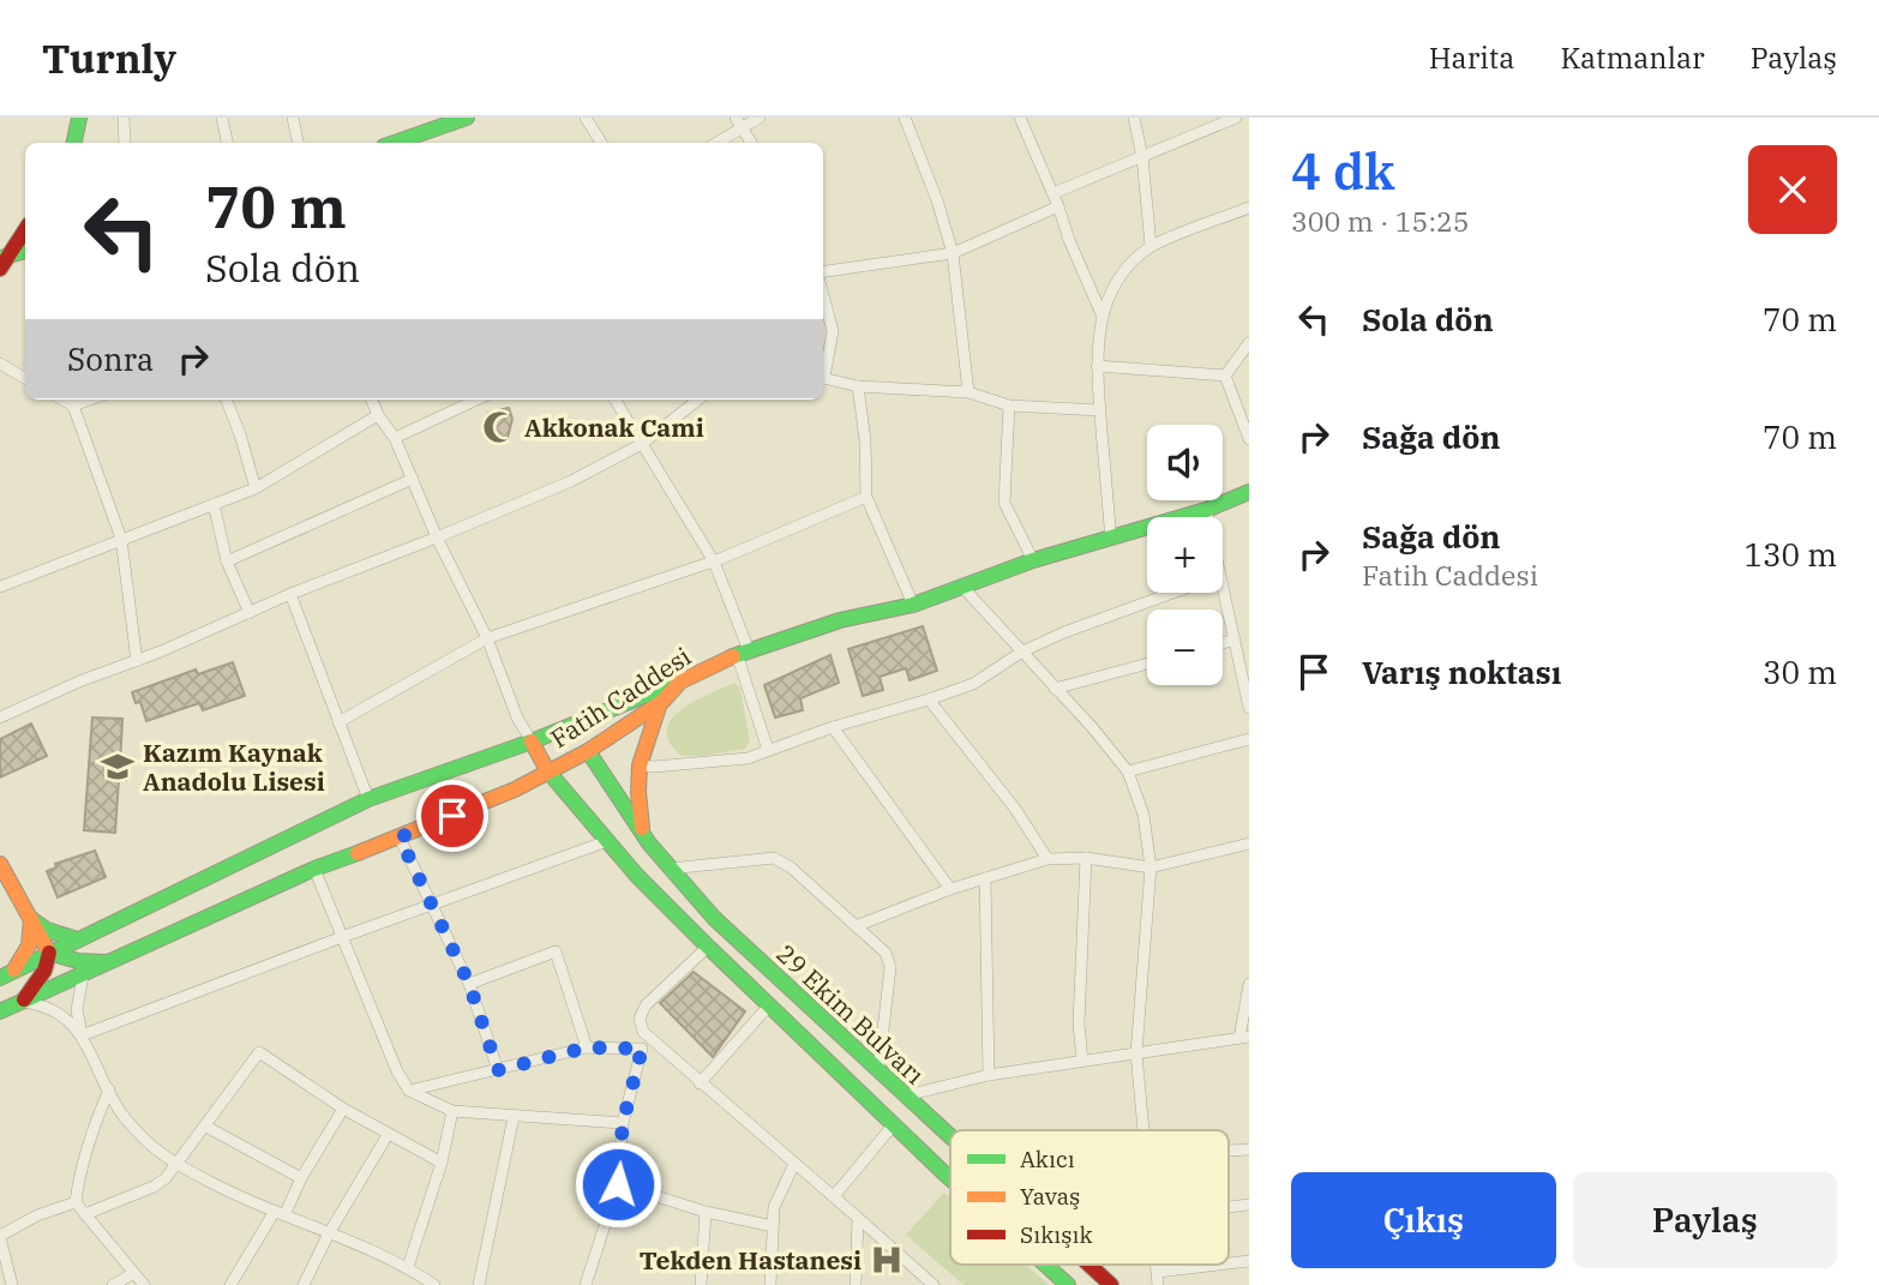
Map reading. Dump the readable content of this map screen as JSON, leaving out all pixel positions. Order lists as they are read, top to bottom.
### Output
{
  "streets": {
    "main road": ["Fatih Caddesi", "29 Ekim Bulvarı"]
  },
  "crossings": [
    ["Fatih Caddesi", "29 Ekim Bulvarı"]
  ],
  "places": {
    "mosque": ["Akkonak Cami"],
    "school or university": ["Kazım Kaynak Anadolu Lisesi"],
    "hospital": ["Tekden Hastanesi"]
  },
  "legend": ["Akıcı", "Yavaş", "Sıkışık"],
  "page": {
    "header": "Turnly",
    "nav": ["Harita", "Katmanlar", "Paylaş"],
    "heading": ["4 dk", "300 m · 15:25"],
    "turn": ["70 m", "Sola dön"],
    "list": [
      {
        "name": "Sola dön",
        "value": "70 m"
      },
      {
        "name": "Sağa dön",
        "value": "70 m"
      },
      {
        "name": "Sağa dön",
        "note": "Fatih Caddesi",
        "value": "130 m"
      },
      {
        "name": "Varış noktası",
        "value": "30 m"
      }
    ],
    "then": "Sonra",
    "map_buttons": ["+", "−"],
    "buttons": ["Çıkış", "Paylaş"]
  }
}
